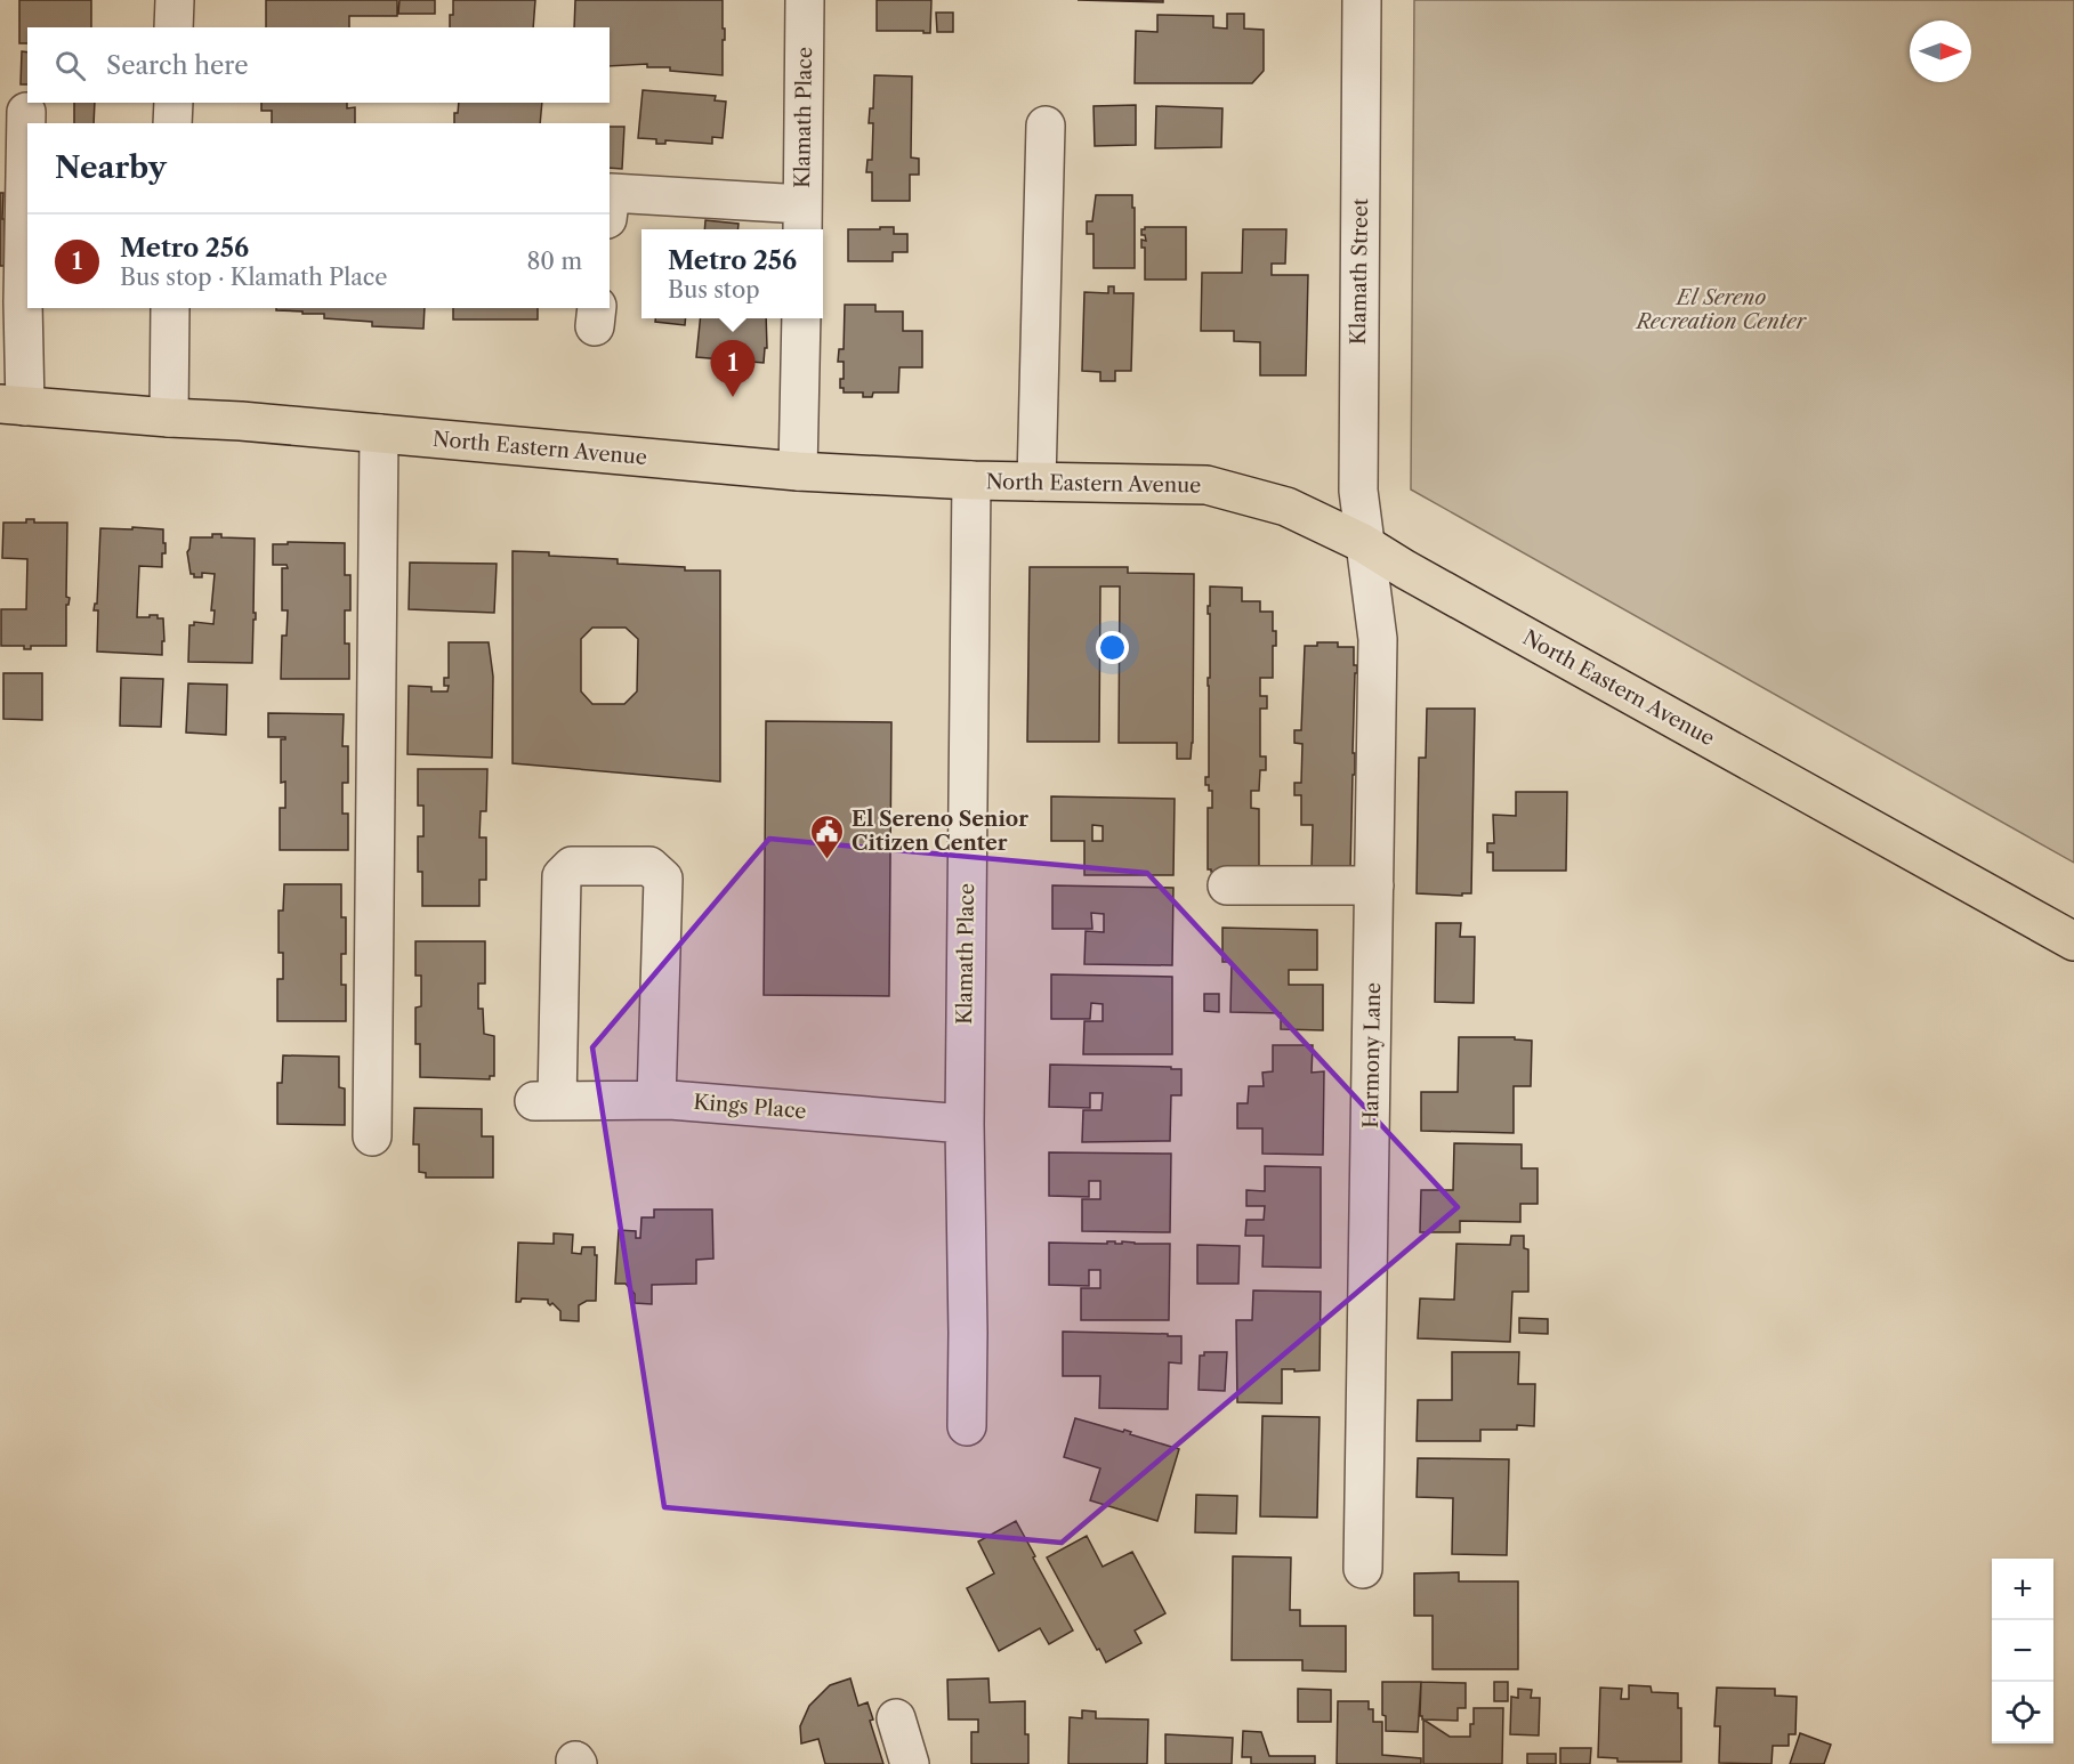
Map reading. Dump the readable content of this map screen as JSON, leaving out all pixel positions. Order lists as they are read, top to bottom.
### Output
{
  "streets": {
    "main road": ["North Eastern Avenue"],
    "street": [
      "Klamath Place",
      "Klamath Street",
      "Harmony Lane",
      "Kings Place"
    ]
  },
  "crossings": [
    ["Klamath Place", "North Eastern Avenue"],
    ["Klamath Place", "Kings Place"],
    ["Klamath Street", "North Eastern Avenue"],
    ["Klamath Street", "Harmony Lane"],
    ["North Eastern Avenue", "Harmony Lane"]
  ],
  "parks": ["El Sereno Recreation Center"],
  "places": {
    "public building": ["El Sereno Senior Citizen Center"]
  },
  "north": "right",
  "page": {
    "search": "Search here",
    "heading": "Nearby",
    "list": [
      {
        "mark": "1",
        "name": "Metro 256",
        "note": "Bus stop · Klamath Place",
        "value": "80 m"
      }
    ],
    "popup": ["Metro 256", "Bus stop"],
    "pins": "1",
    "map_buttons": ["+", "−"]
  }
}
